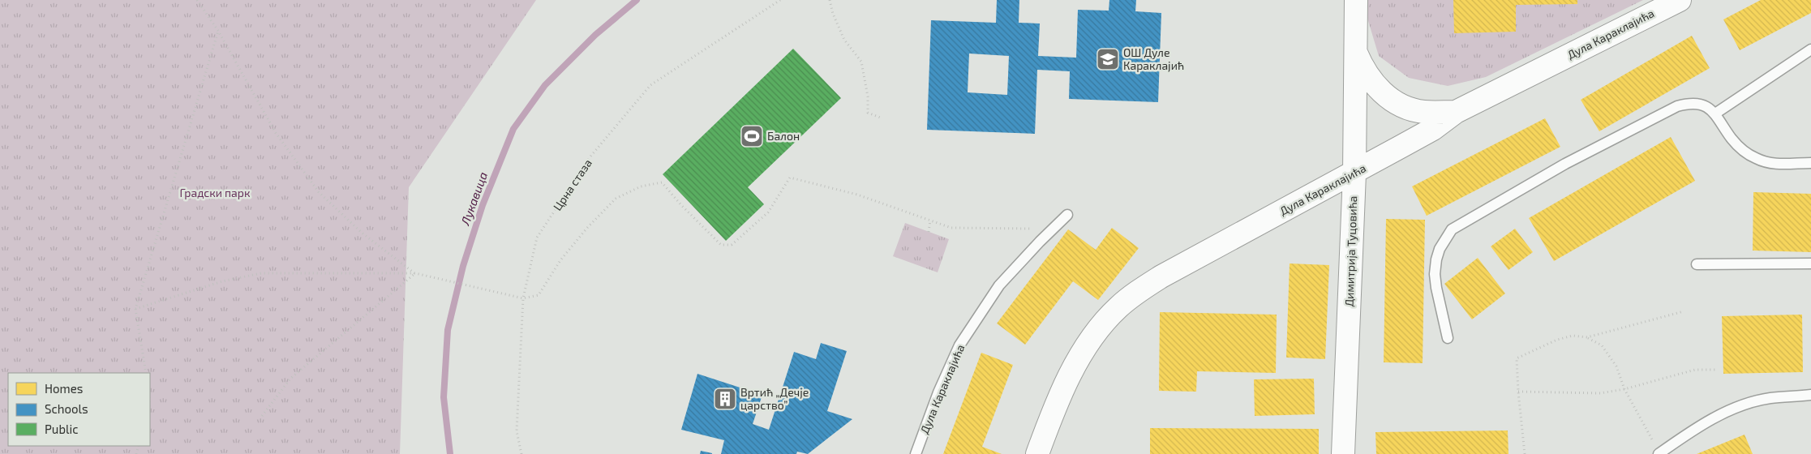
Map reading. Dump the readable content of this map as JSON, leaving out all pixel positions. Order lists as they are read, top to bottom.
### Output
{
  "streets": {
    "street": ["Дула Караклајића", "Димитрија Туцовића"],
    "path": ["Црна стаза"]
  },
  "crossings": [
    ["Дула Караклајића", "Димитрија Туцовића"]
  ],
  "water": ["Лукавица"],
  "parks": ["Градски парк"],
  "places": {
    "school or university": ["ОШ Дуле Караклајић"],
    "sports": ["Балон"],
    "building": ["Вртић „Дечје царство”"]
  },
  "legend": ["Homes", "Schools", "Public"]
}
